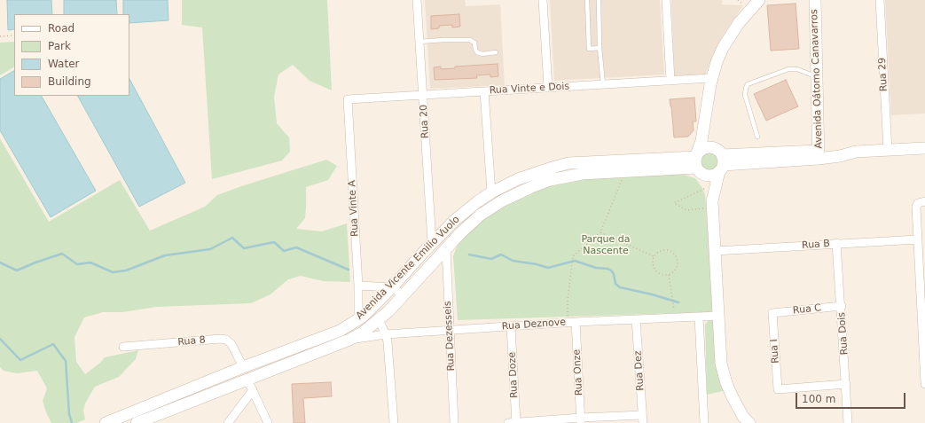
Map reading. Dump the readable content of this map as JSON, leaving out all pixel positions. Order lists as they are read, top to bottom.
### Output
{
  "streets": {
    "main road": ["Avenida Oátomo Canavarros", "Avenida Vicente Emilio Vuolo"],
    "street": [
      "Rua 29",
      "Rua Vinte e Dois",
      "Rua 20",
      "Rua Vinte A",
      "Rua B",
      "Rua C",
      "Rua Deznove",
      "Rua Dois",
      "Rua Dezesseis",
      "Rua 8",
      "Rua I",
      "Rua Dez",
      "Rua Onze",
      "Rua Doze"
    ]
  },
  "crossings": [
    ["Rua Vinte e Dois", "Rua 20"],
    ["Rua Vinte e Dois", "Rua Vinte A"],
    ["Rua 20", "Avenida Vicente Emilio Vuolo"],
    ["Rua Vinte A", "Avenida Vicente Emilio Vuolo"],
    ["Rua B", "Rua Dois"],
    ["Avenida Vicente Emilio Vuolo", "Rua Deznove"],
    ["Avenida Vicente Emilio Vuolo", "Rua Dezesseis"],
    ["Avenida Vicente Emilio Vuolo", "Rua 8"],
    ["Rua C", "Rua Dois"],
    ["Rua C", "Rua I"],
    ["Rua Deznove", "Rua Dezesseis"],
    ["Rua Deznove", "Rua Dez"],
    ["Rua Deznove", "Rua Onze"],
    ["Rua Deznove", "Rua Doze"],
    ["Rua Dois", "Rua I"]
  ],
  "parks": ["Parque da Nascente"],
  "legend": [
    "Road",
    "Park",
    "Water",
    "Building"
  ],
  "scale_bar": "100 m"
}
